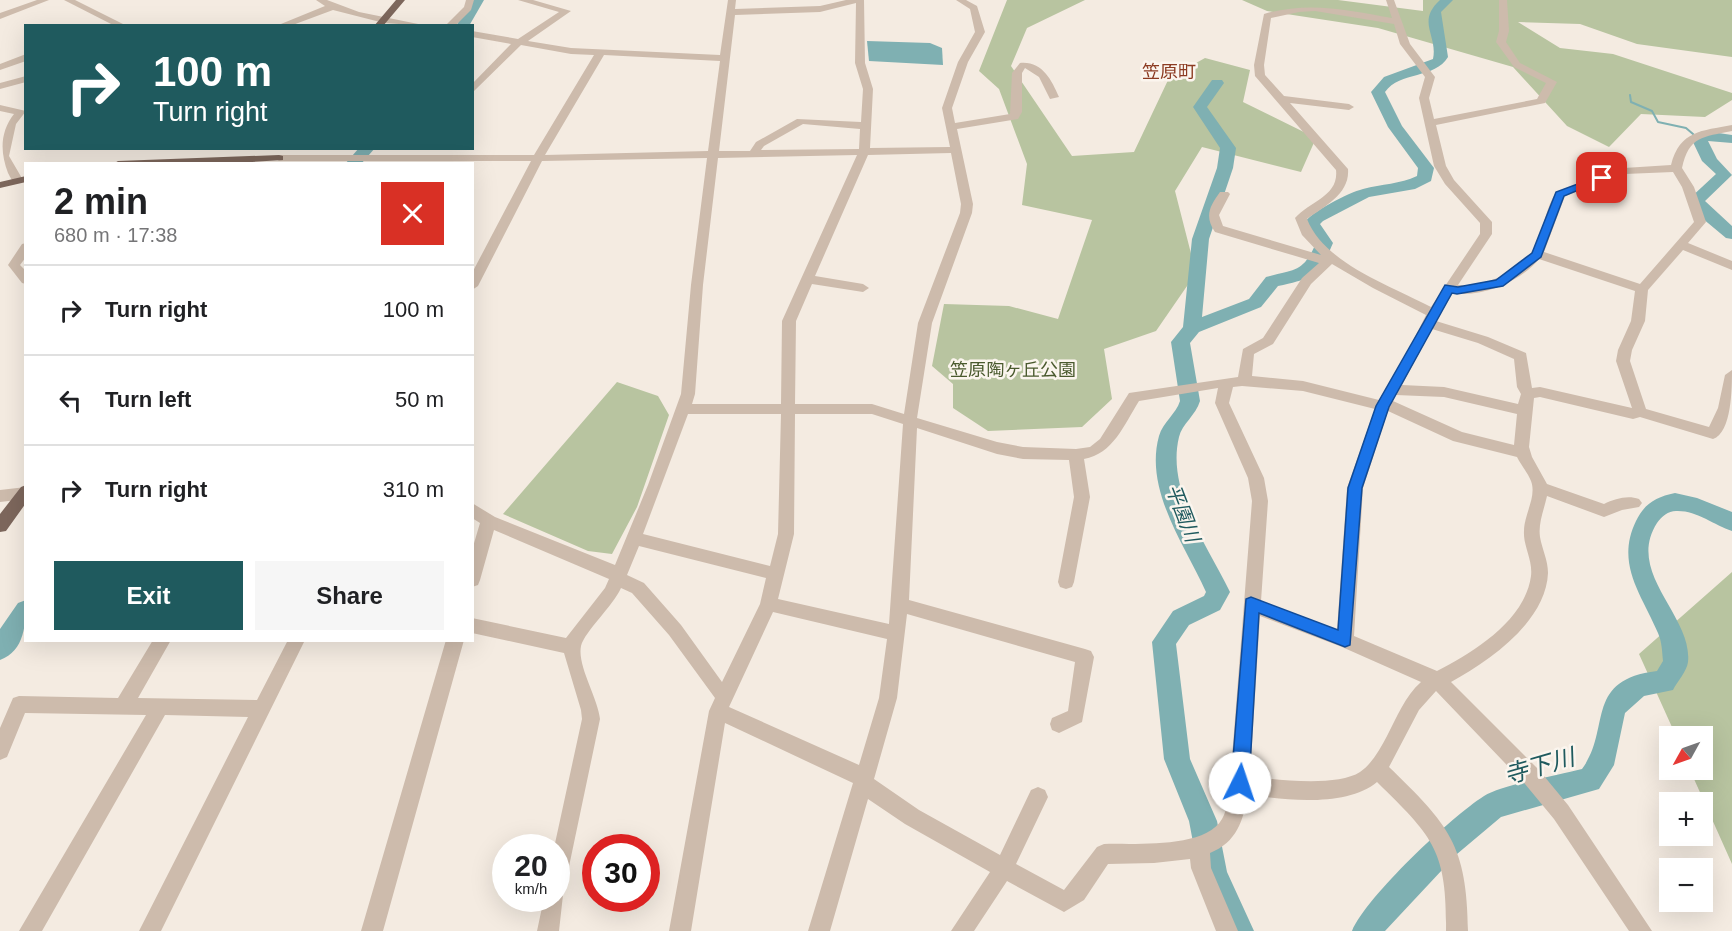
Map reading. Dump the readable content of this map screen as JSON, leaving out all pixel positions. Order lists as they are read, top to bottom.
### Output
{
  "districts": ["笠原町"],
  "water": ["平園川", "寺下川"],
  "parks": ["笠原陶ヶ丘公園"],
  "north": "bottom left",
  "page": {
    "turn": ["100 m", "Turn right"],
    "heading": ["2 min", "680 m · 17:38"],
    "list": [
      {
        "name": "Turn right",
        "value": "100 m"
      },
      {
        "name": "Turn left",
        "value": "50 m"
      },
      {
        "name": "Turn right",
        "value": "310 m"
      }
    ],
    "buttons": ["Exit", "Share"],
    "map_buttons": ["+", "−"],
    "speed": "20 km/h",
    "limit": "30"
  }
}
